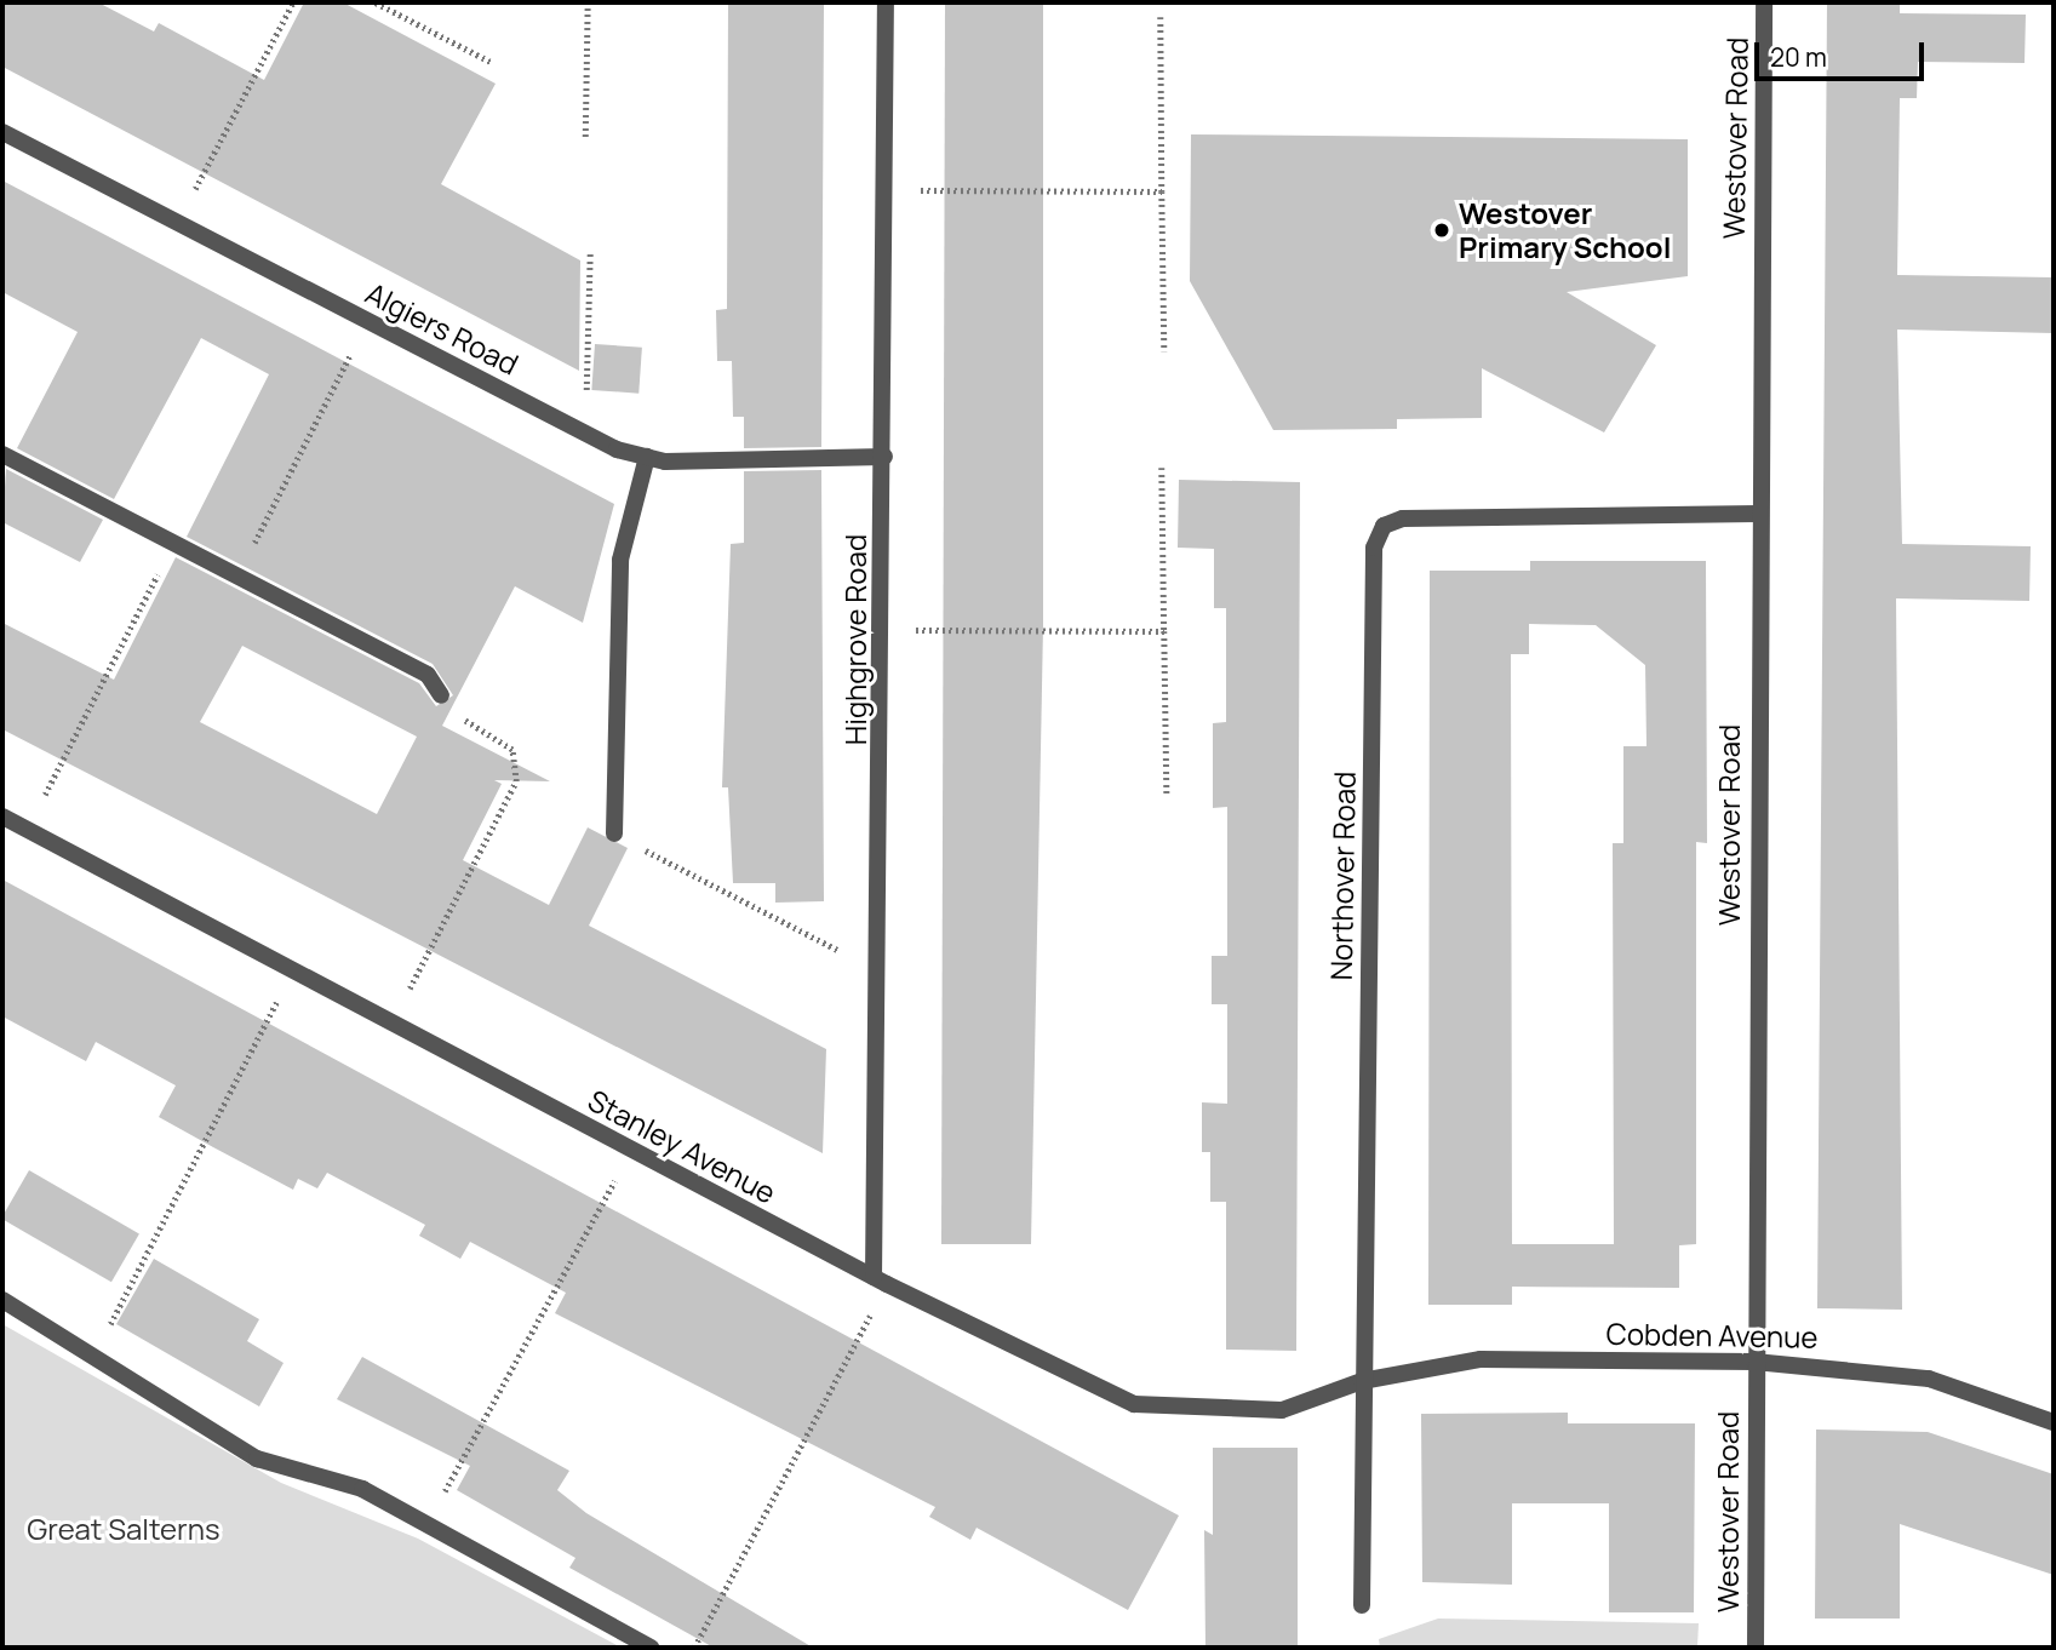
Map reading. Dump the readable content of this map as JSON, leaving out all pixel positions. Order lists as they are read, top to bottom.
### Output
{
  "streets": {
    "street": [
      "Westover Road",
      "Algiers Road",
      "Highgrove Road",
      "Northover Road",
      "Stanley Avenue",
      "Cobden Avenue"
    ]
  },
  "crossings": [
    ["Westover Road", "Northover Road"],
    ["Westover Road", "Cobden Avenue"],
    ["Algiers Road", "Highgrove Road"],
    ["Highgrove Road", "Stanley Avenue"],
    ["Northover Road", "Stanley Avenue"],
    ["Northover Road", "Cobden Avenue"],
    ["Stanley Avenue", "Cobden Avenue"]
  ],
  "parks": ["Great Salterns"],
  "places": ["Westover Primary School"],
  "scale_bar": "20 m"
}
